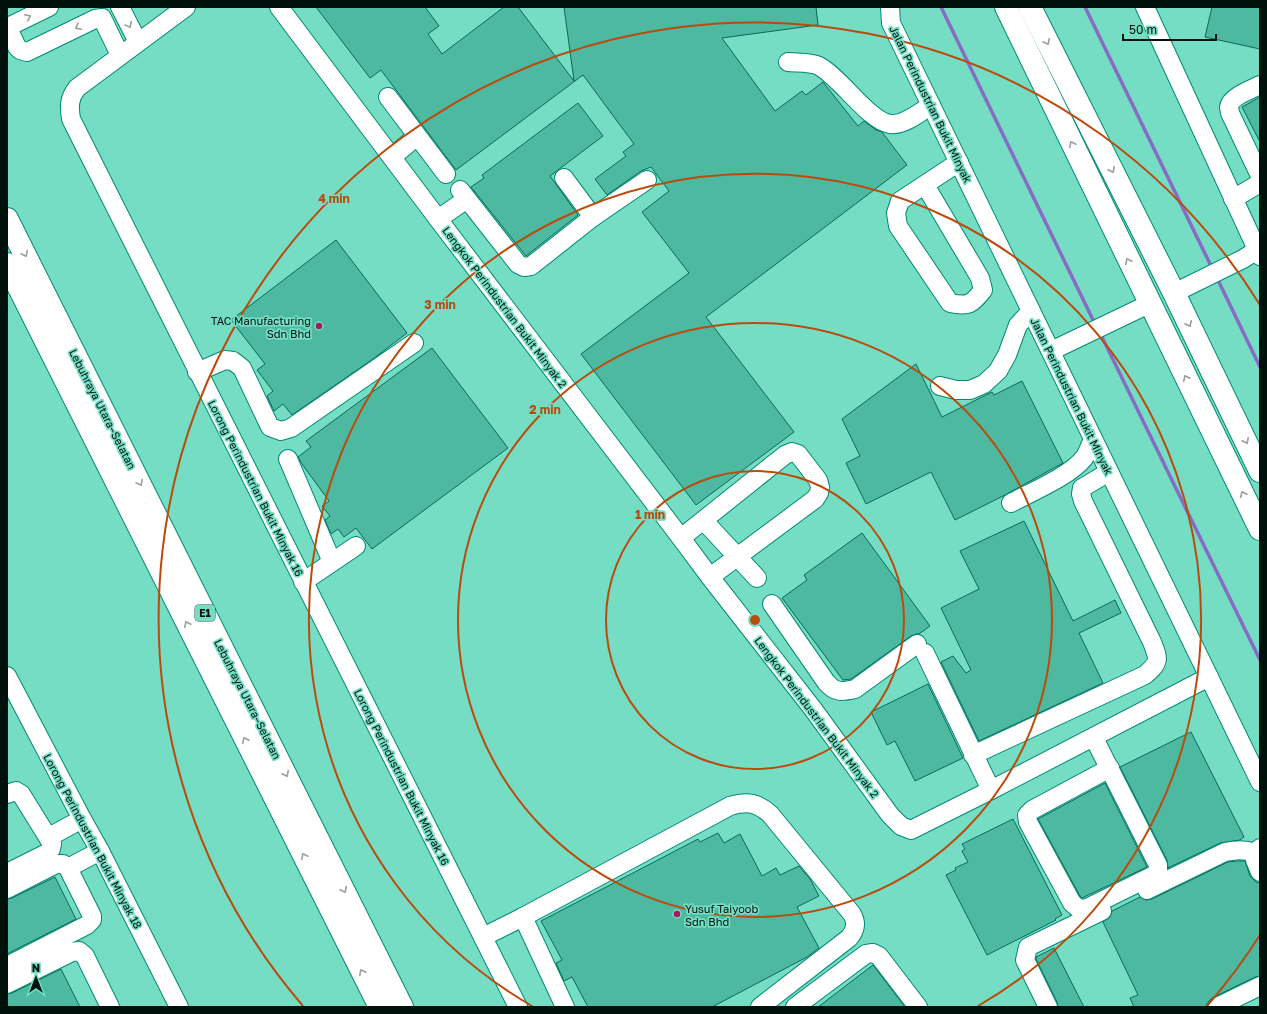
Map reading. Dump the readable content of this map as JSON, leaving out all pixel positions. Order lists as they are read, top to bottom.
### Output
{
  "streets": {
    "main road": ["Lebuhraya Utara–Selatan", "E1"],
    "street": [
      "Jalan Perindustrian Bukit Minyak",
      "Lengkok Perindustrian Bukit Minyak 2",
      "Lorong Perindustrian Bukit Minyak 16",
      "Lorong Perindustrian Bukit Minyak 18"
    ]
  },
  "crossings": [
    ["Jalan Perindustrian Bukit Minyak", "Lengkok Perindustrian Bukit Minyak 2"]
  ],
  "places": ["TAC Manufacturing Sdn Bhd", "Yusuf Taiyoob Sdn Bhd"],
  "scale_bar": "50 m",
  "north": "top",
  "rings": [
    "4 min",
    "3 min",
    "2 min",
    "1 min"
  ]
}
